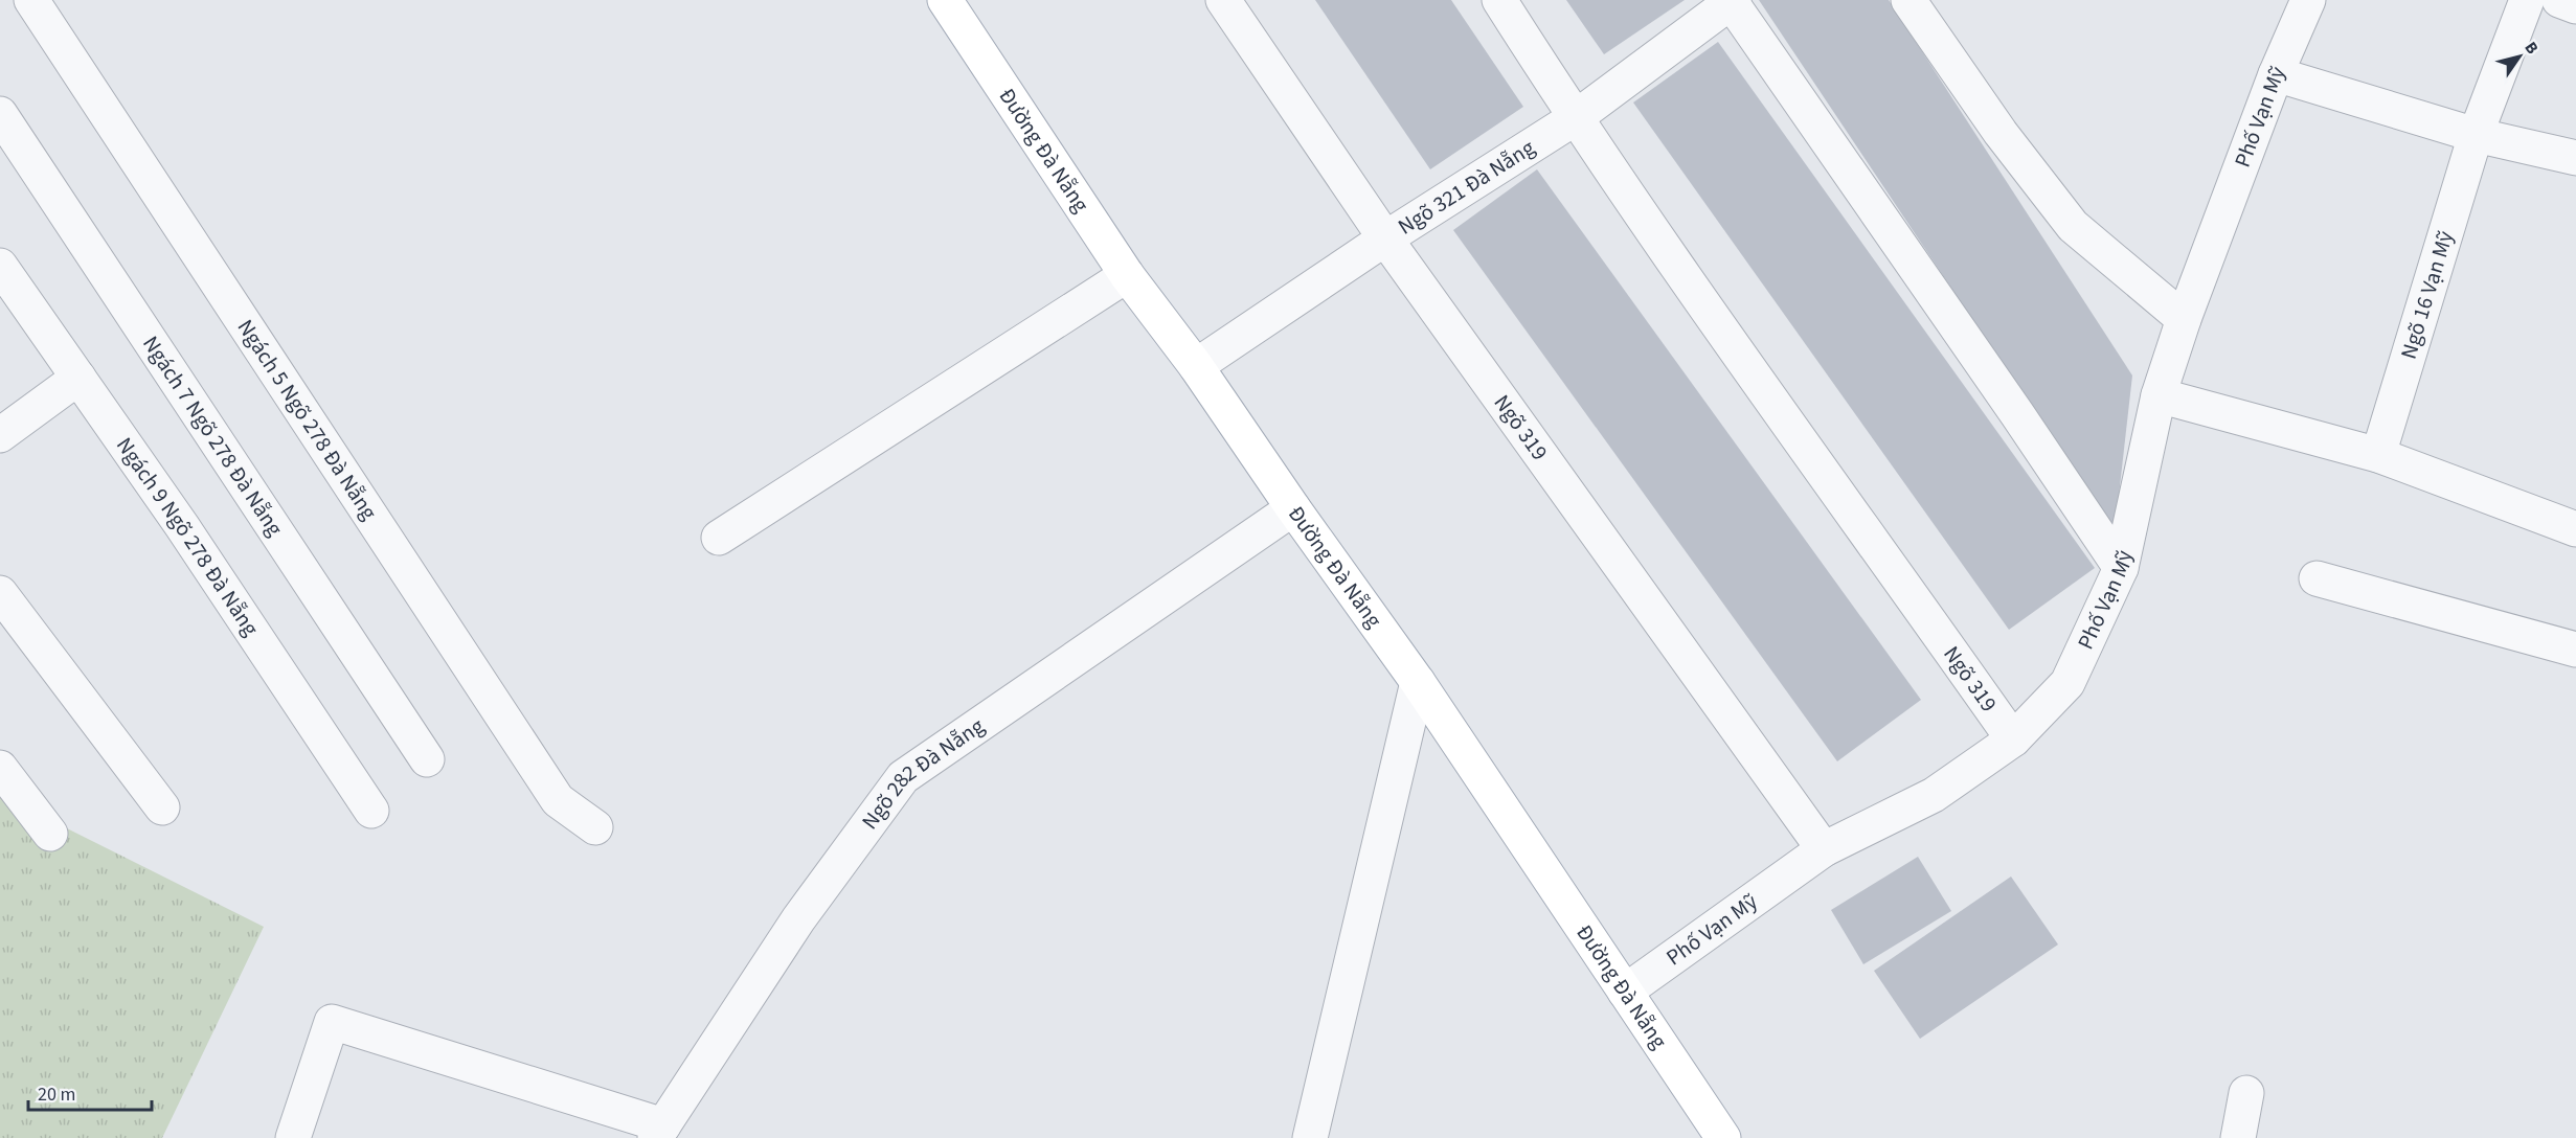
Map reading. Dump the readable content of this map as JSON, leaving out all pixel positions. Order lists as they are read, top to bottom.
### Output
{
  "streets": {
    "main road": ["Đường Đà Nẵng"],
    "street": [
      "Phố Vạn Mỹ",
      "Ngõ 321 Đà Nẵng",
      "Ngõ 16 Vạn Mỹ",
      "Ngách 5 Ngõ 278 Đà Nẵng",
      "Ngõ 319",
      "Ngách 7 Ngõ 278 Đà Nẵng",
      "Ngách 9 Ngõ 278 Đà Nẵng",
      "Ngõ 282 Đà Nẵng"
    ]
  },
  "crossings": [
    ["Phố Vạn Mỹ", "Đường Đà Nẵng"],
    ["Phố Vạn Mỹ", "Ngõ 319"],
    ["Đường Đà Nẵng", "Ngõ 321 Đà Nẵng"],
    ["Đường Đà Nẵng", "Ngõ 282 Đà Nẵng"],
    ["Ngõ 321 Đà Nẵng", "Ngõ 319"]
  ],
  "scale_bar": "20 m",
  "north": "top right"
}
